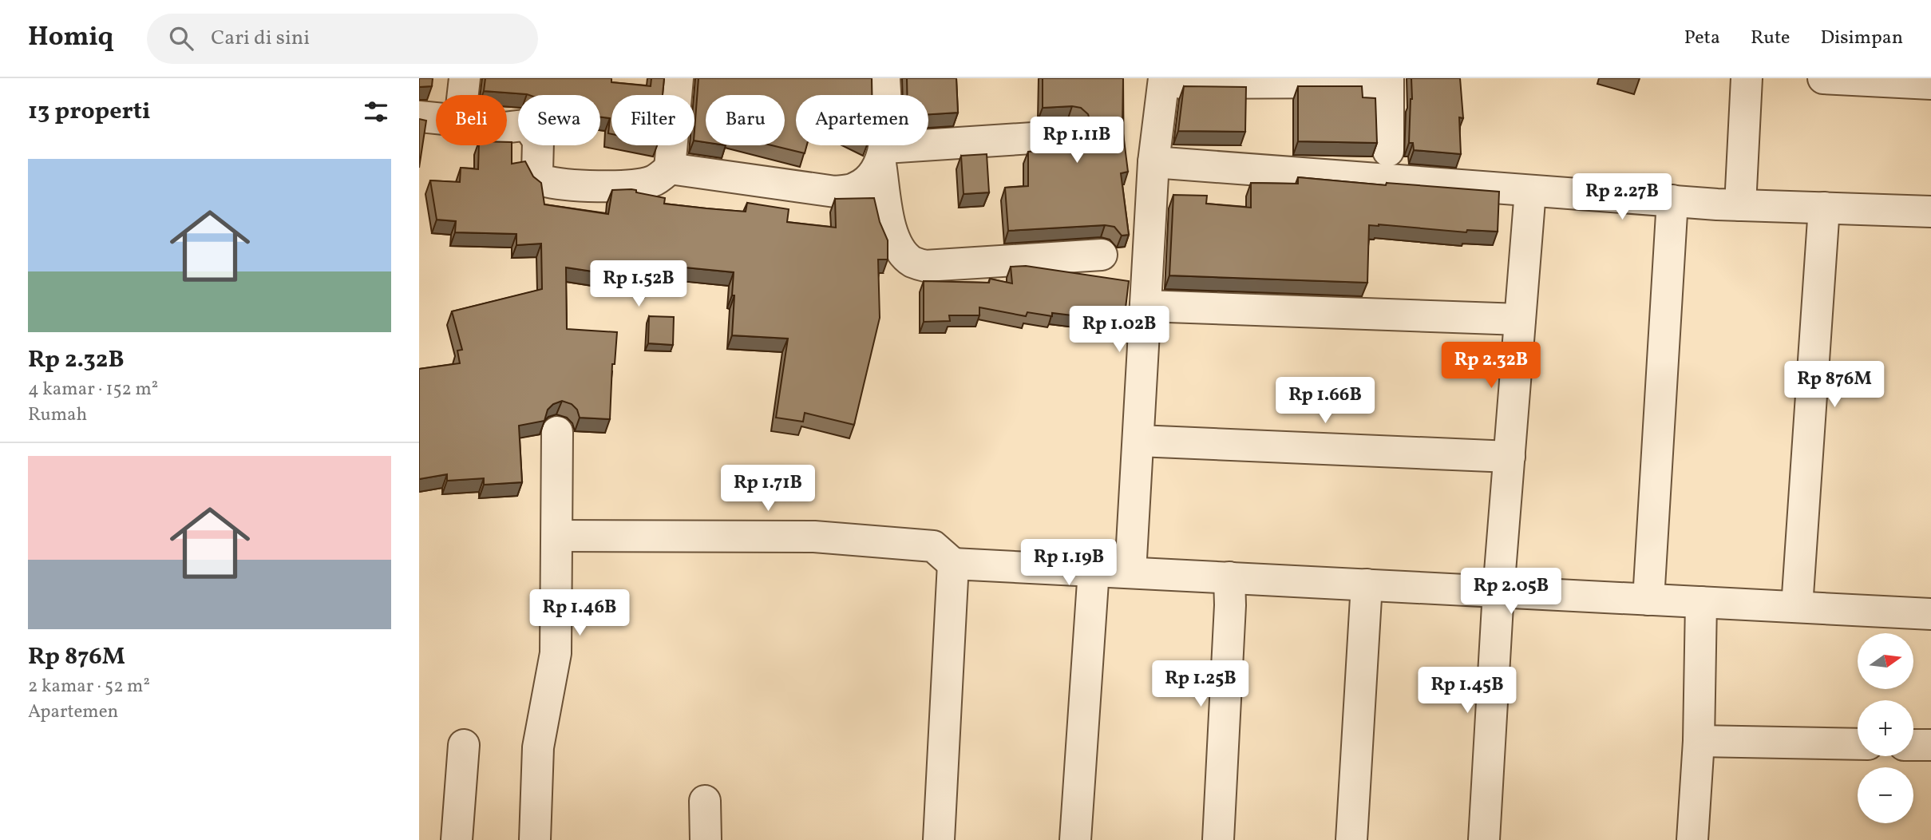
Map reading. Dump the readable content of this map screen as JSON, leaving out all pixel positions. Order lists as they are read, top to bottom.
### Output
{
  "north": "right",
  "page": {
    "header": "Homiq",
    "search": "Cari di sini",
    "nav": ["Peta", "Rute", "Disimpan"],
    "heading": "13 properti",
    "chip": [
      "Beli",
      "Sewa",
      "Filter",
      "Baru",
      "Apartemen"
    ],
    "price": [
      "Rp 1.11B",
      "Rp 2.27B",
      "Rp 1.52B",
      "Rp 1.02B",
      "Rp 2.32B",
      "Rp 876M",
      "Rp 1.66B",
      "Rp 1.71B",
      "Rp 1.19B",
      "Rp 2.05B",
      "Rp 1.46B",
      "Rp 1.25B",
      "Rp 1.45B"
    ],
    "list": [
      {
        "name": "Rp 2.32B",
        "note": "4 kamar · 152 m² · Rumah"
      },
      {
        "name": "Rp 876M",
        "note": "2 kamar · 52 m² · Apartemen"
      }
    ],
    "map_buttons": ["+", "−"]
  }
}
